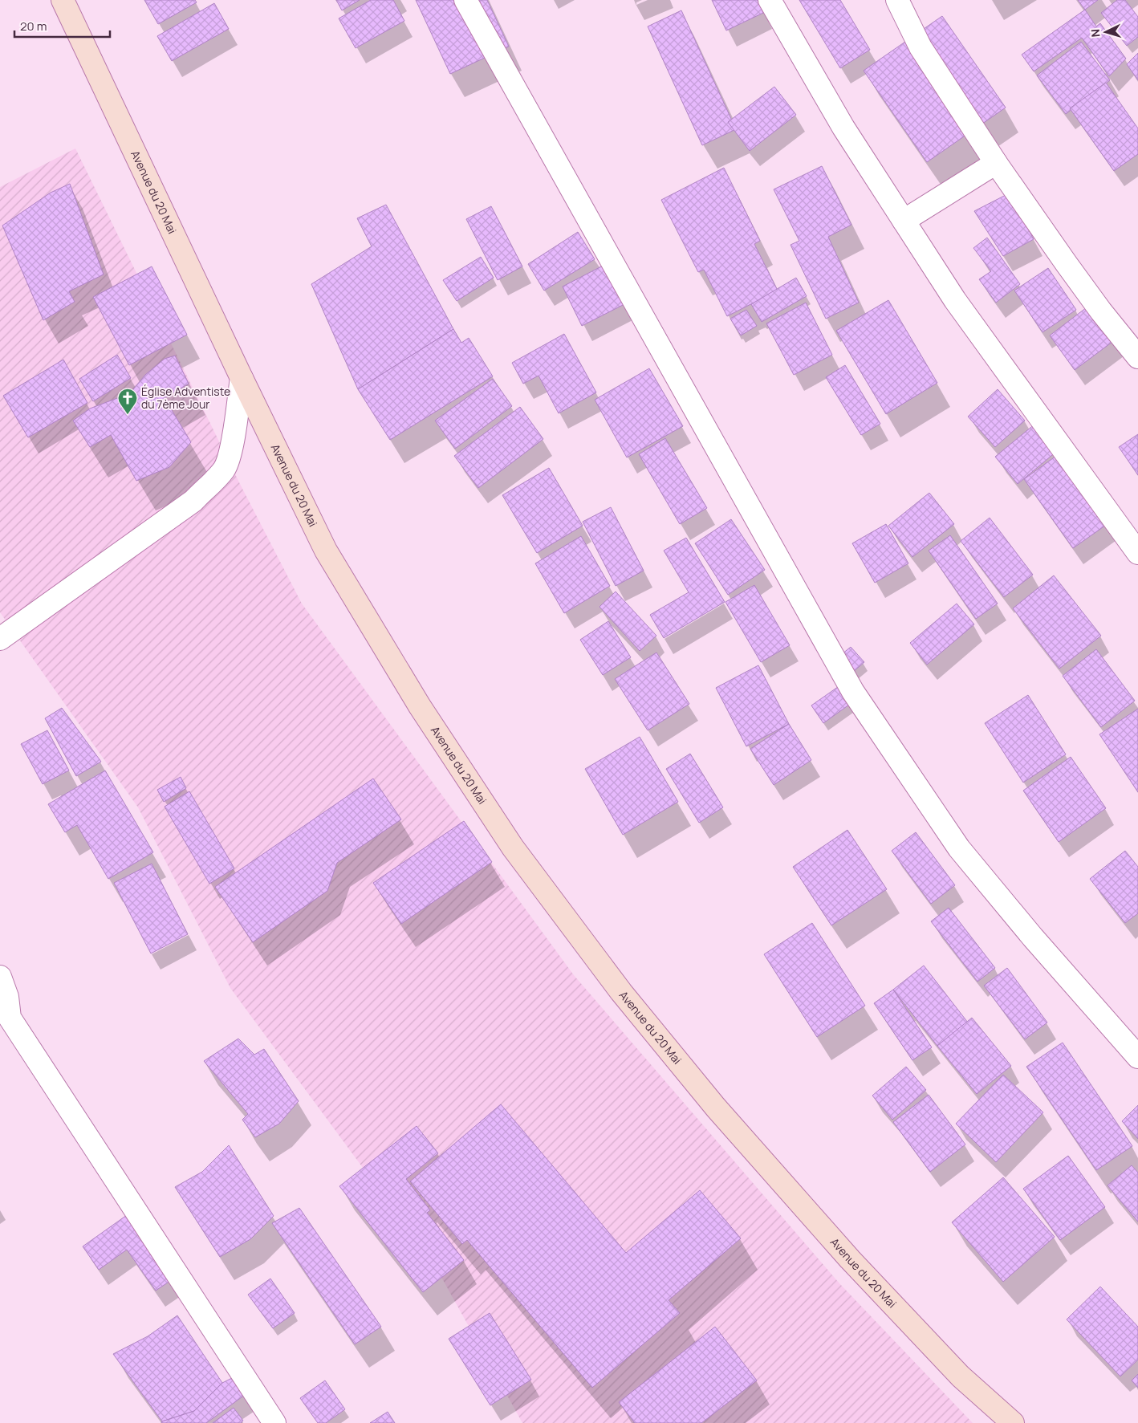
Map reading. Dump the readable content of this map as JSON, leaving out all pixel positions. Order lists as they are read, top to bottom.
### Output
{
  "streets": {
    "main road": ["Avenue du 20 Mai"]
  },
  "places": {
    "church": ["Église Adventiste du 7ème Jour"]
  },
  "scale_bar": "20 m",
  "north": "left"
}
